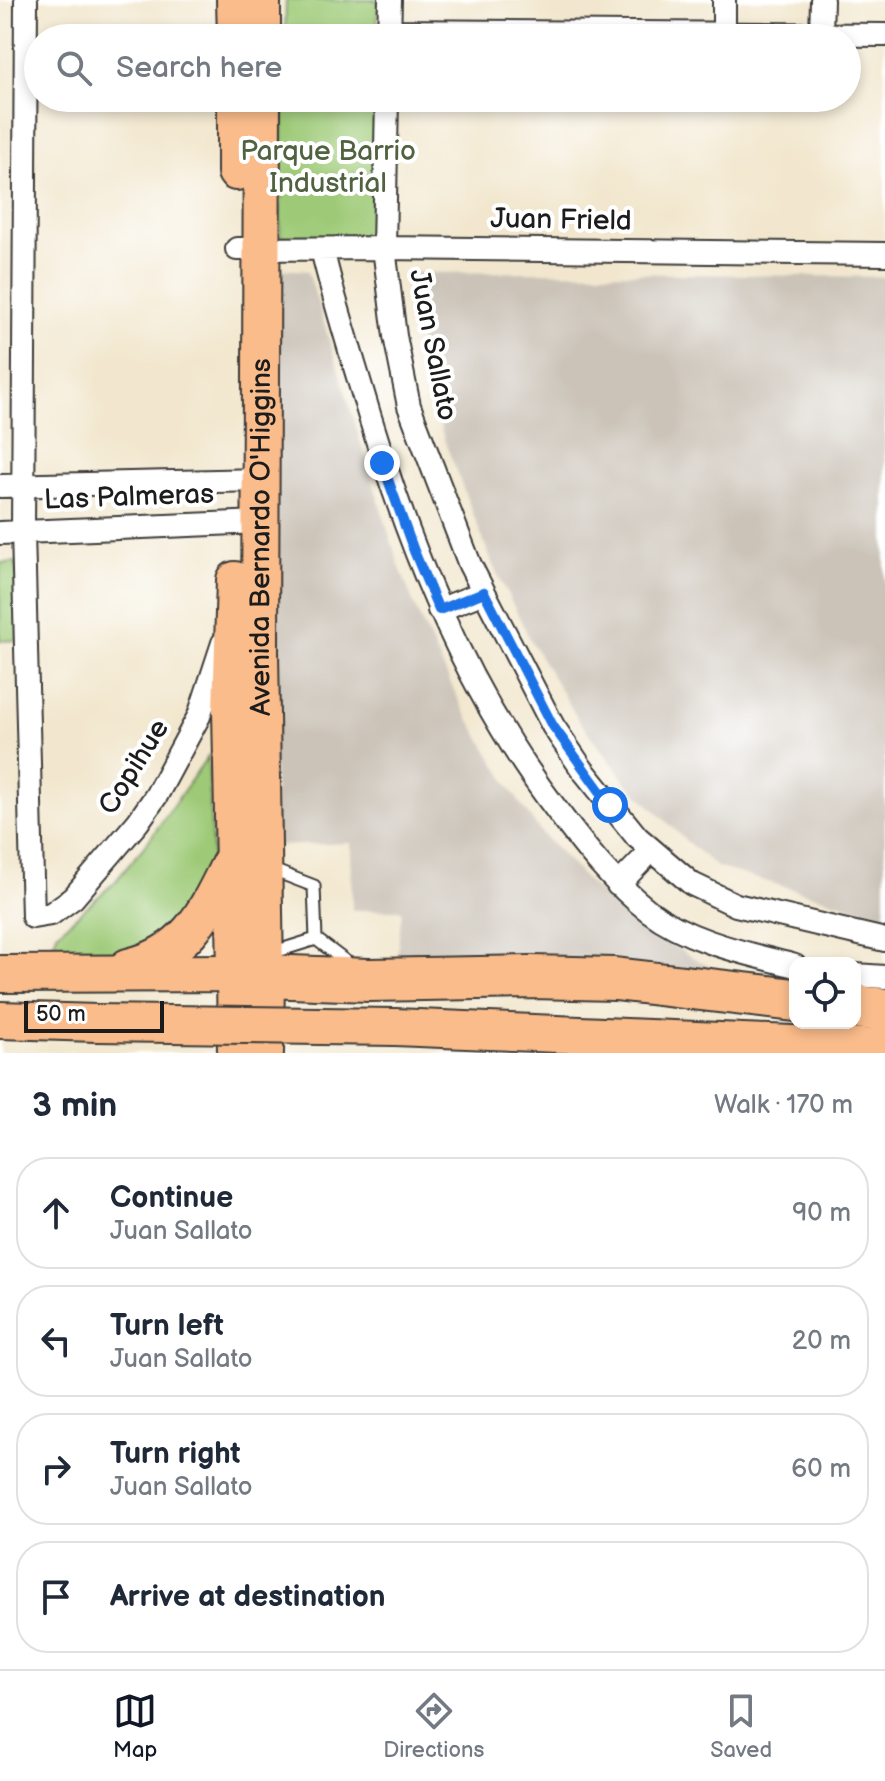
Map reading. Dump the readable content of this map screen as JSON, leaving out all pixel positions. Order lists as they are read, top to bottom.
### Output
{
  "streets": {
    "main road": ["Avenida Bernardo O'Higgins"],
    "street": [
      "Juan Frield",
      "Juan Sallato",
      "Las Palmeras",
      "Copihue"
    ]
  },
  "crossings": [
    ["Juan Frield", "Juan Sallato"],
    ["Juan Frield", "Avenida Bernardo O'Higgins"],
    ["Las Palmeras", "Avenida Bernardo O'Higgins"],
    ["Las Palmeras", "Copihue"],
    ["Avenida Bernardo O'Higgins", "Copihue"]
  ],
  "parks": ["Parque Barrio Industrial"],
  "scale_bar": "50 m",
  "page": {
    "search": "Search here",
    "scale": "50 m",
    "heading": ["3 min", "Walk · 170 m"],
    "list": [
      ["Continue", "Juan Sallato", "90 m"],
      ["Turn left", "Juan Sallato", "20 m"],
      ["Turn right", "Juan Sallato", "60 m"],
      "Arrive at destination"
    ],
    "nav": ["Map", "Directions", "Saved"]
  }
}
